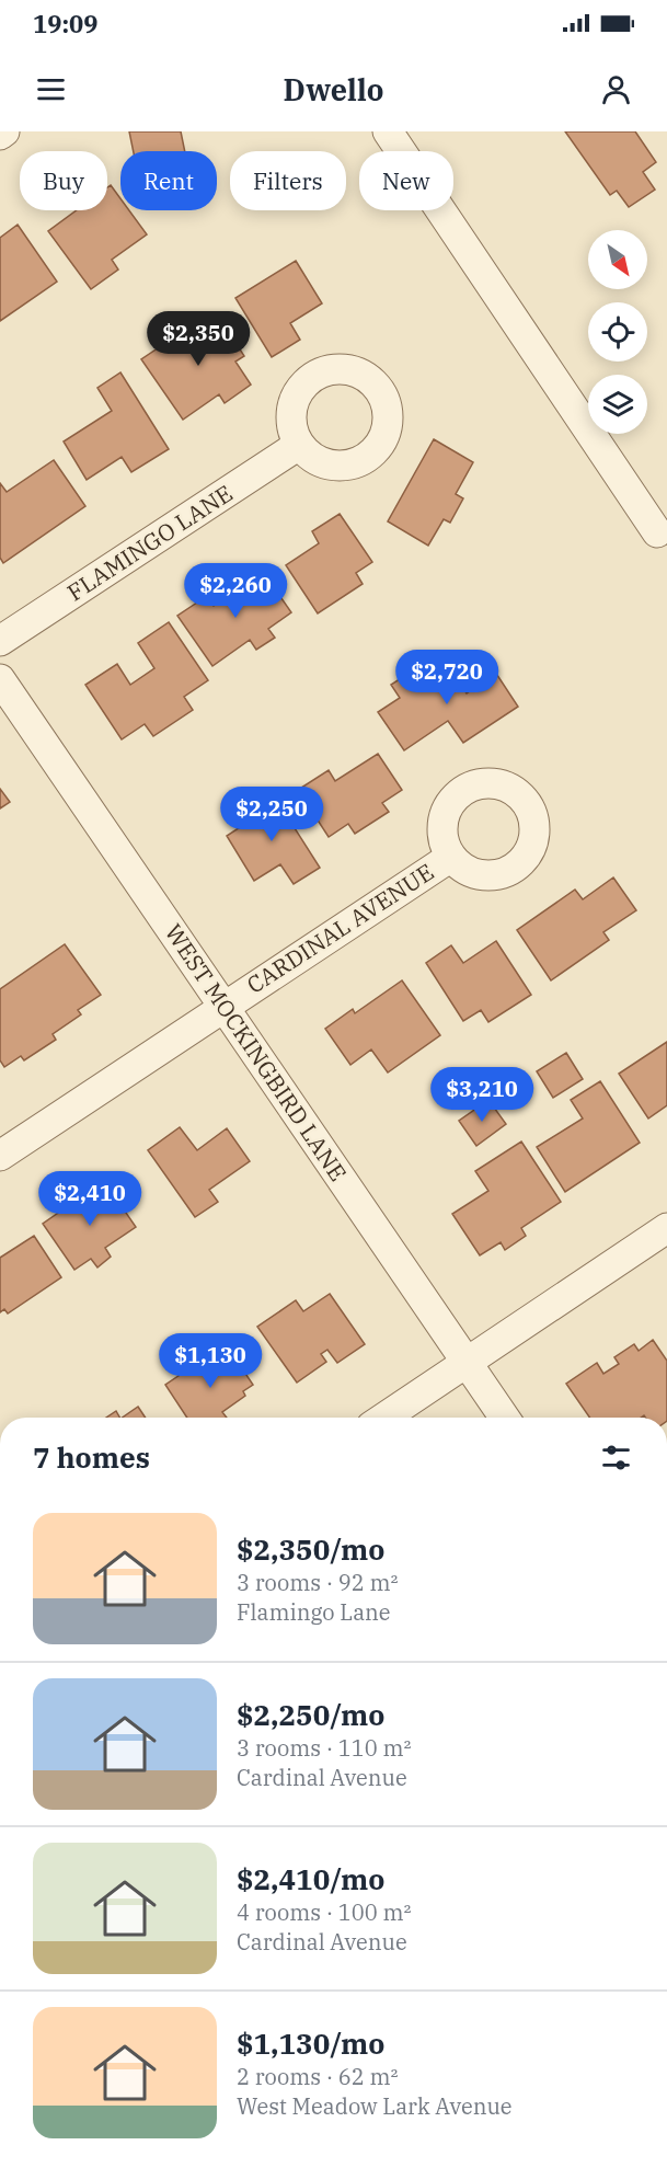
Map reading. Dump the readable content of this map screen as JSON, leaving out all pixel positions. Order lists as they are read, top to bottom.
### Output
{
  "streets": {
    "street": ["FLAMINGO LANE", "CARDINAL AVENUE", "WEST MOCKINGBIRD LANE"]
  },
  "crossings": [
    ["CARDINAL AVENUE", "WEST MOCKINGBIRD LANE"]
  ],
  "north": "bottom right",
  "page": {
    "status": "19:09",
    "header": "Dwello",
    "chip": [
      "Buy",
      "Rent",
      "Filters",
      "New"
    ],
    "price": [
      "$2,350",
      "$2,260",
      "$2,720",
      "$2,250",
      "$3,210",
      "$2,410",
      "$1,130"
    ],
    "heading": "7 homes",
    "list": [
      {
        "name": "$2,350/mo",
        "note": "3 rooms · 92 m² · Flamingo Lane"
      },
      {
        "name": "$2,250/mo",
        "note": "3 rooms · 110 m² · Cardinal Avenue"
      },
      {
        "name": "$2,410/mo",
        "note": "4 rooms · 100 m² · Cardinal Avenue"
      },
      {
        "name": "$1,130/mo",
        "note": "2 rooms · 62 m² · West Meadow Lark Avenue"
      }
    ]
  }
}
